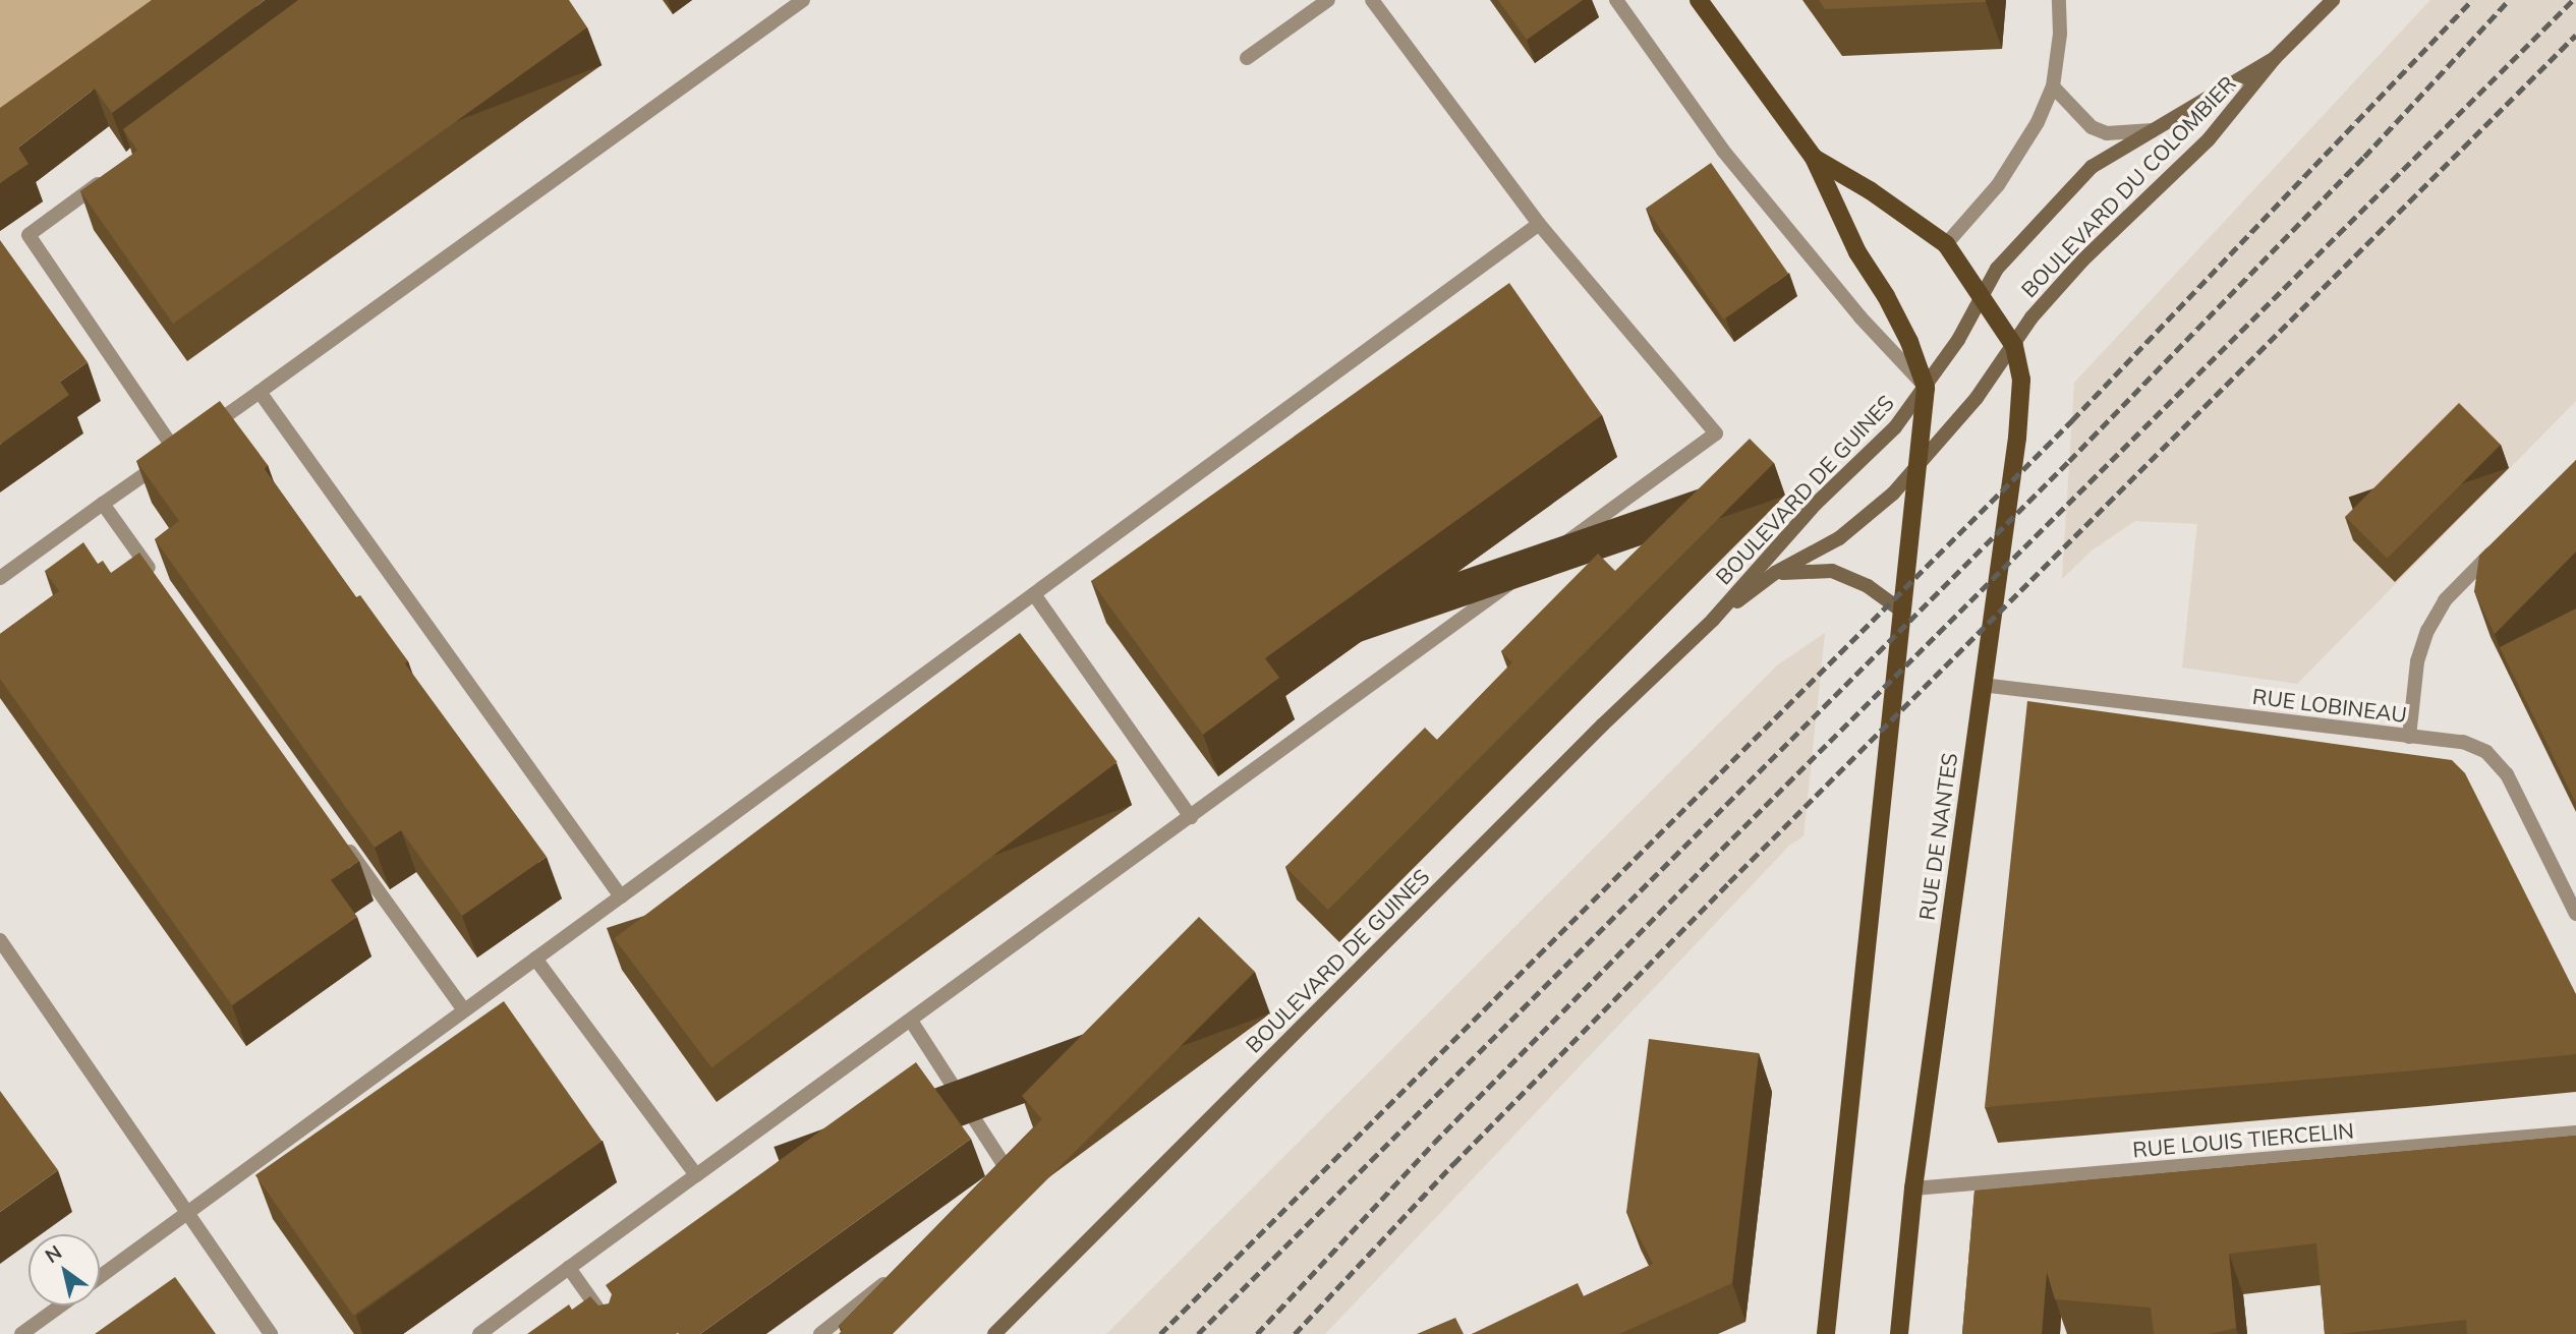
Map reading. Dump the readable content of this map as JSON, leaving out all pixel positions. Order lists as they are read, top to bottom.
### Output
{
  "streets": {
    "main road": ["RUE DE NANTES"],
    "street": [
      "BOULEVARD DU COLOMBIER",
      "BOULEVARD DE GUINES",
      "RUE LOBINEAU",
      "RUE LOUIS TIERCELIN"
    ]
  },
  "crossings": [
    ["BOULEVARD DU COLOMBIER", "BOULEVARD DE GUINES"],
    ["BOULEVARD DU COLOMBIER", "RUE DE NANTES"],
    ["RUE LOBINEAU", "RUE DE NANTES"],
    ["RUE DE NANTES", "RUE LOUIS TIERCELIN"]
  ],
  "north": "top left"
}
